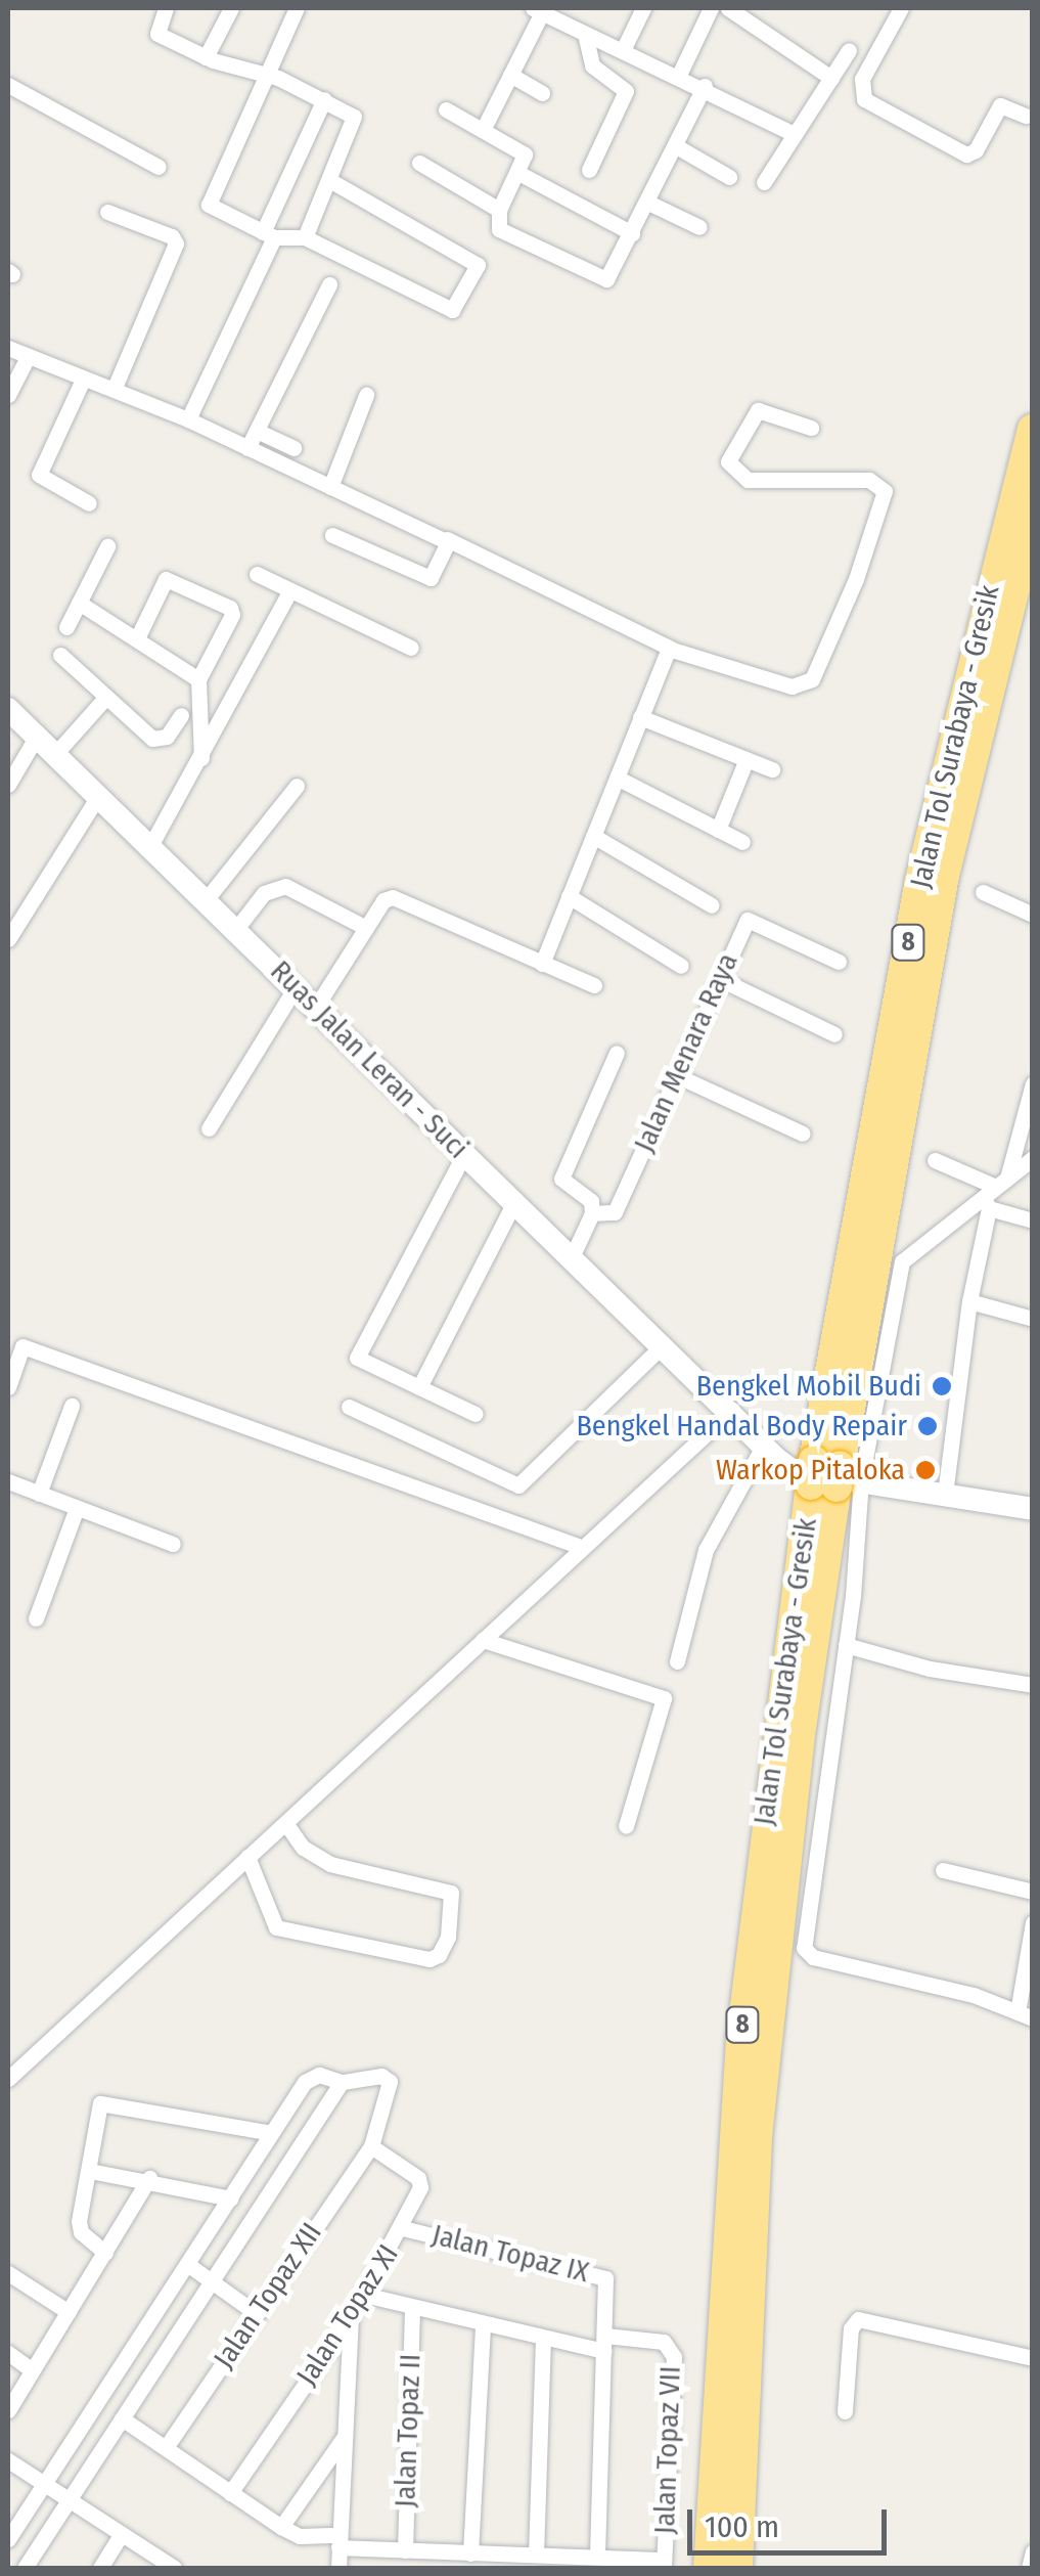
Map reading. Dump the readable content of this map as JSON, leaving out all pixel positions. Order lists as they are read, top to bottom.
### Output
{
  "streets": {
    "highway": ["Jalan Tol Surabaya - Gresik", "8"],
    "main road": ["Ruas Jalan Leran - Suci"],
    "street": [
      "Jalan Menara Raya",
      "Jalan Topaz IX",
      "Jalan Topaz XII",
      "Jalan Topaz XI",
      "Jalan Topaz II",
      "Jalan Topaz VII"
    ]
  },
  "crossings": [
    ["Jalan Tol Surabaya - Gresik", "Ruas Jalan Leran - Suci"],
    ["Jalan Menara Raya", "Ruas Jalan Leran - Suci"],
    ["Jalan Topaz IX", "Jalan Topaz XI"],
    ["Jalan Topaz IX", "Jalan Topaz VII"],
    ["Jalan Topaz XII", "Jalan Topaz XI"]
  ],
  "places": ["Bengkel Mobil Budi", "Bengkel Handal Body Repair", "Warkop Pitaloka"],
  "scale_bar": "100 m"
}
